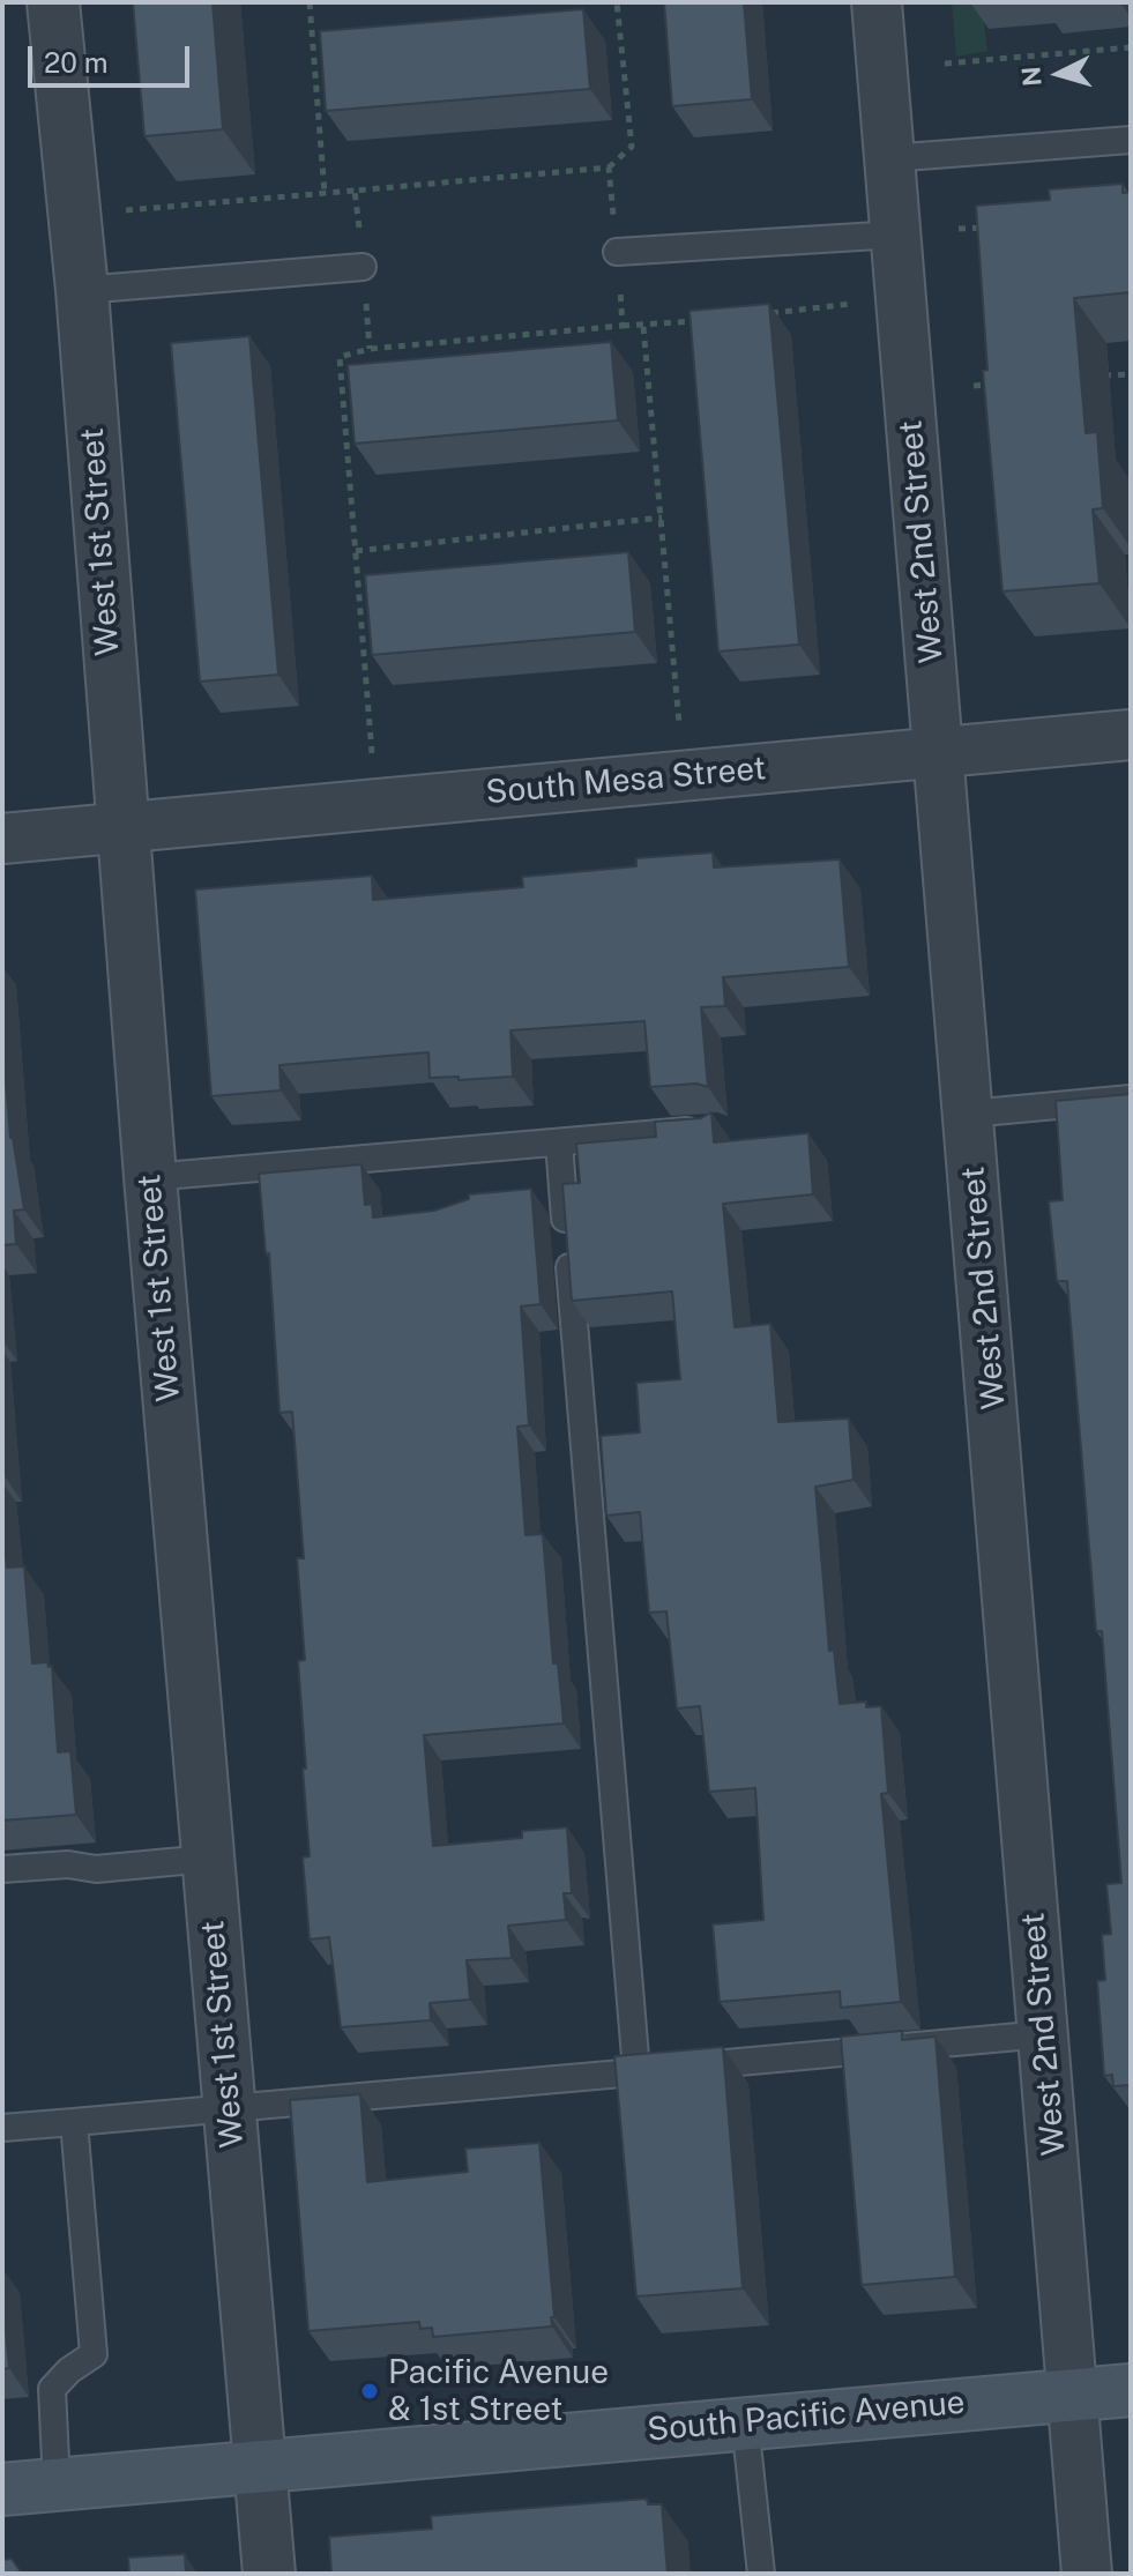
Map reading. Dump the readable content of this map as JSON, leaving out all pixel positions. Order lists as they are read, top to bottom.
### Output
{
  "streets": {
    "main road": ["South Pacific Avenue"],
    "street": ["West 1st Street", "West 2nd Street", "South Mesa Street"]
  },
  "crossings": [
    ["West 1st Street", "South Mesa Street"],
    ["West 1st Street", "South Pacific Avenue"],
    ["West 2nd Street", "South Mesa Street"],
    ["West 2nd Street", "South Pacific Avenue"]
  ],
  "places": ["Pacific Avenue & 1st Street"],
  "scale_bar": "20 m",
  "north": "left"
}
